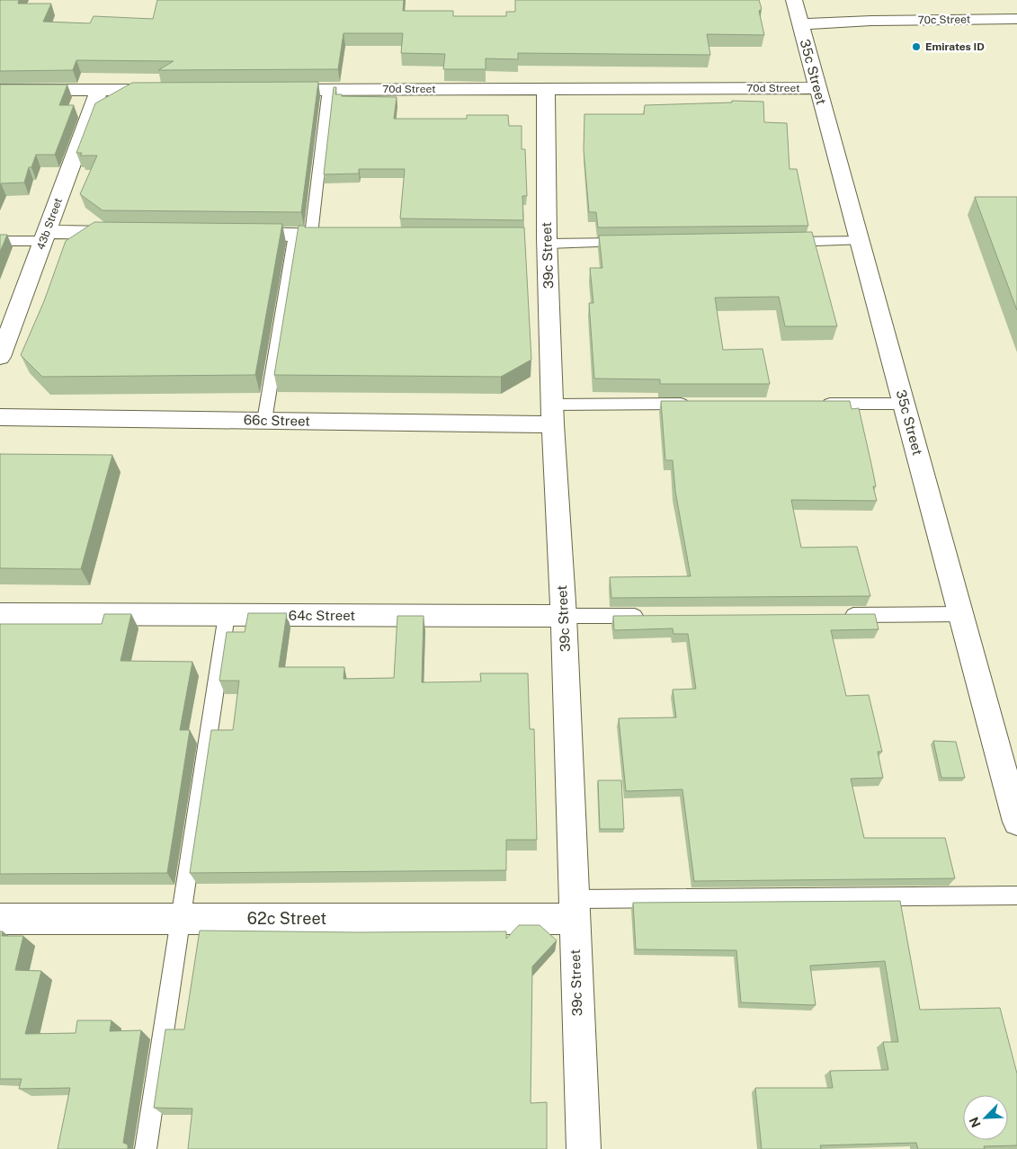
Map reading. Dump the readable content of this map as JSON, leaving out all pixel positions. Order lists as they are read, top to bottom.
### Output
{
  "streets": {
    "street": [
      "70c Street",
      "35c Street",
      "70d Street",
      "43b Street",
      "39c Street",
      "66c Street",
      "64c Street",
      "62c Street"
    ]
  },
  "crossings": [
    ["70c Street", "35c Street"],
    ["35c Street", "70d Street"],
    ["70d Street", "39c Street"],
    ["39c Street", "66c Street"],
    ["39c Street", "64c Street"],
    ["39c Street", "62c Street"]
  ],
  "places": ["Emirates ID"],
  "north": "bottom left"
}
